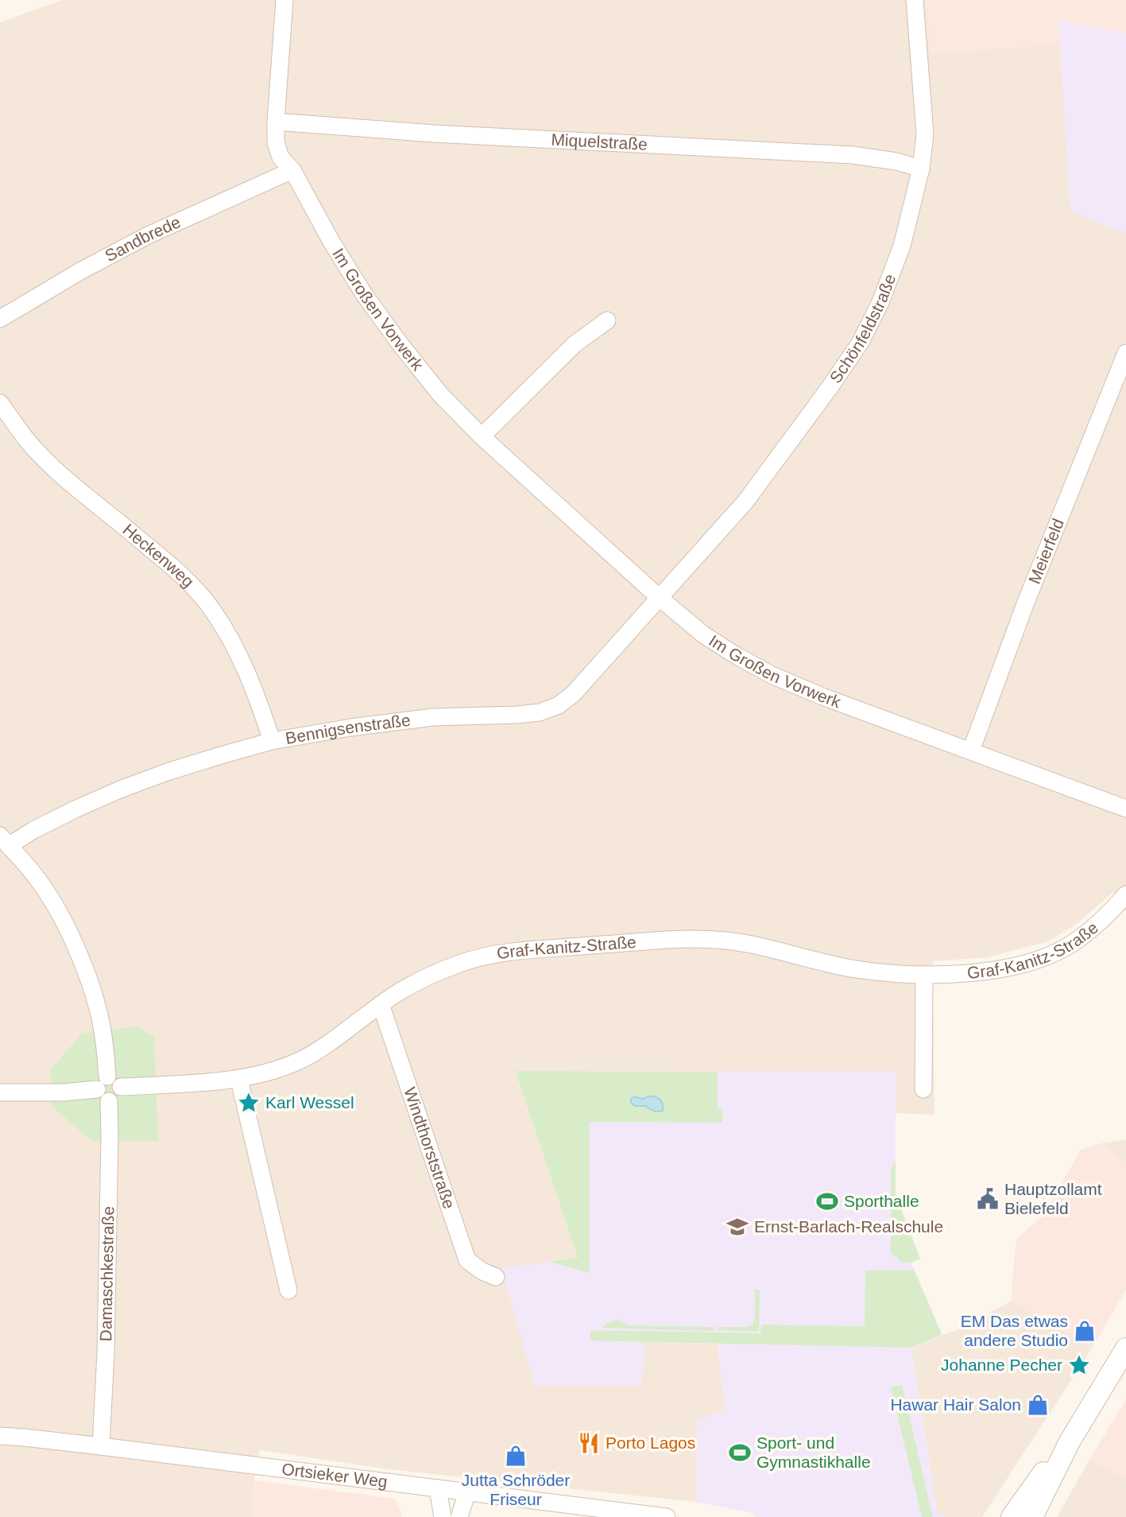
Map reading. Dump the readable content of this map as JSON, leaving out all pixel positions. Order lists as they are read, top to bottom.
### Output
{
  "streets": {
    "street": [
      "Miquelstraße",
      "Sandbrede",
      "Im Großen Vorwerk",
      "Schönfeldstraße",
      "Meierfeld",
      "Heckenweg",
      "Bennigsenstraße",
      "Graf-Kanitz-Straße",
      "Windthorststraße",
      "Damaschkestraße",
      "Ortsieker Weg"
    ]
  },
  "crossings": [
    ["Miquelstraße", "Schönfeldstraße"],
    ["Sandbrede", "Im Großen Vorwerk"],
    ["Im Großen Vorwerk", "Schönfeldstraße"],
    ["Im Großen Vorwerk", "Meierfeld"],
    ["Im Großen Vorwerk", "Bennigsenstraße"],
    ["Schönfeldstraße", "Bennigsenstraße"],
    ["Heckenweg", "Bennigsenstraße"],
    ["Graf-Kanitz-Straße", "Windthorststraße"],
    ["Graf-Kanitz-Straße", "Damaschkestraße"],
    ["Damaschkestraße", "Ortsieker Weg"]
  ],
  "places": {
    "place": ["Karl Wessel", "Johanne Pecher"],
    "public building": ["Hauptzollamt Bielefeld"],
    "sports": ["Sporthalle", "Sport- und Gymnastikhalle"],
    "school or university": ["Ernst-Barlach-Realschule"],
    "shop": ["EM Das etwas andere Studio", "Hawar Hair Salon", "Jutta Schröder Friseur"],
    "restaurant": ["Porto Lagos"]
  }
}
